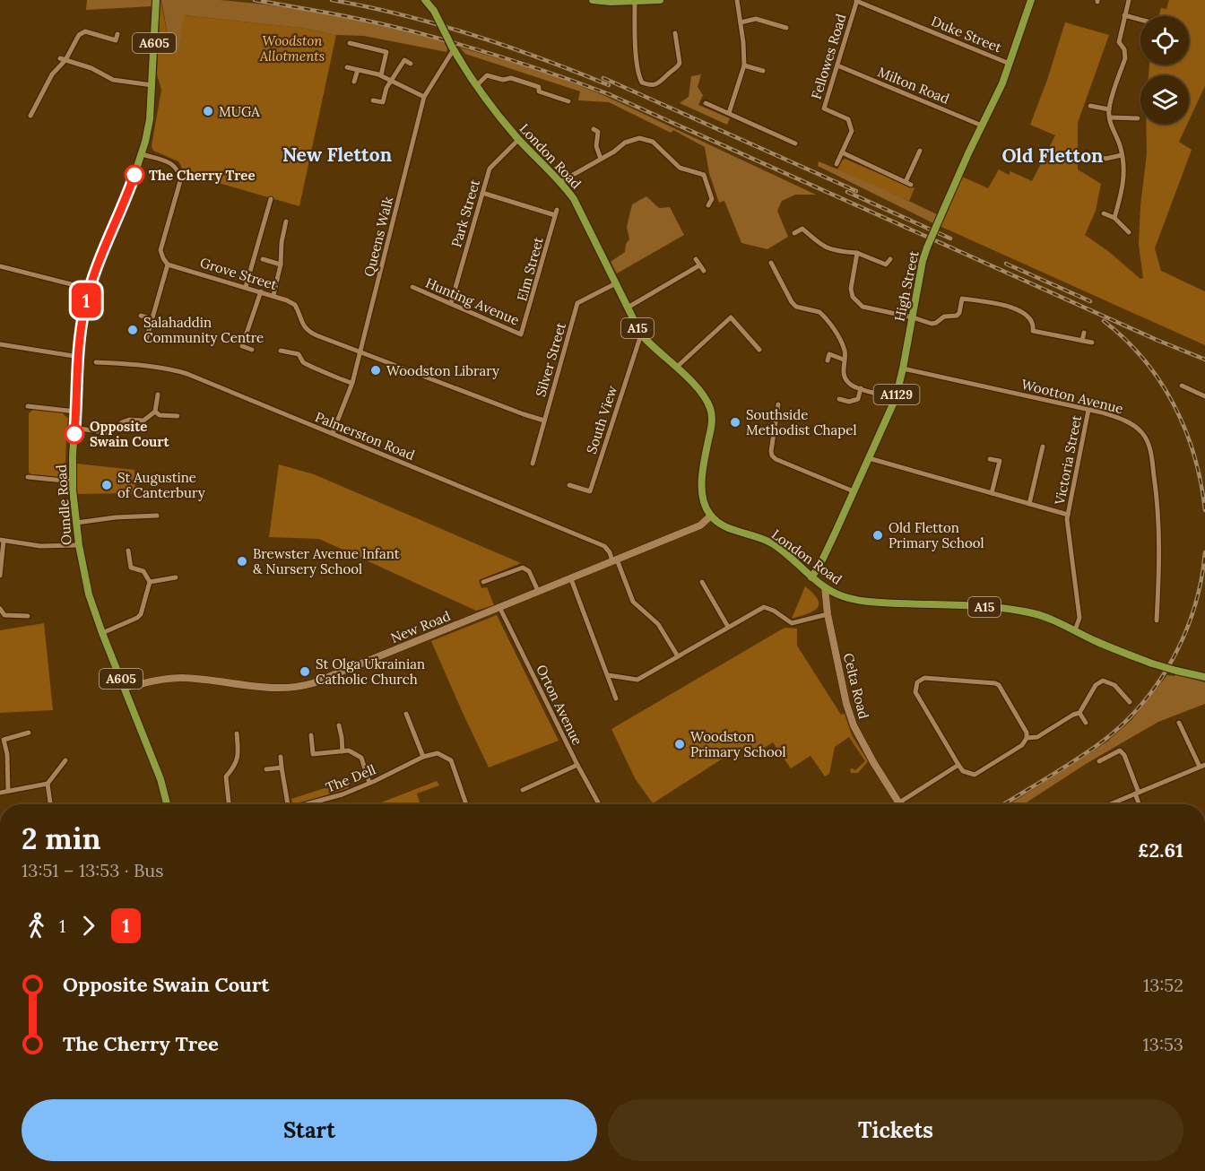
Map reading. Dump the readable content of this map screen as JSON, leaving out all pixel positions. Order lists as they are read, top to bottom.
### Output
{
  "streets": {
    "main road": [
      "A605",
      "London Road",
      "High Street",
      "A15",
      "A1129",
      "Oundle Road"
    ],
    "street": [
      "Duke Street",
      "Fellowes Road",
      "Milton Road",
      "Park Street",
      "Queens Walk",
      "Elm Street",
      "Grove Street",
      "Hunting Avenue",
      "Silver Street",
      "Wootton Avenue",
      "South View",
      "Palmerston Road",
      "Victoria Street",
      "New Road",
      "Celta Road",
      "Orton Avenue",
      "The Dell"
    ]
  },
  "crossings": [
    ["Duke Street", "Fellowes Road"],
    ["Duke Street", "High Street"],
    ["Fellowes Road", "Milton Road"],
    ["Milton Road", "High Street"],
    ["London Road", "Park Street"],
    ["London Road", "Queens Walk"],
    ["London Road", "High Street"],
    ["London Road", "Silver Street"],
    ["London Road", "South View"],
    ["London Road", "Victoria Street"],
    ["London Road", "New Road"],
    ["London Road", "Celta Road"],
    ["Park Street", "Elm Street"],
    ["Park Street", "Hunting Avenue"],
    ["Queens Walk", "Grove Street"],
    ["Queens Walk", "Palmerston Road"],
    ["Elm Street", "Hunting Avenue"],
    ["High Street", "Wootton Avenue"],
    ["Wootton Avenue", "Victoria Street"],
    ["Palmerston Road", "New Road"],
    ["Oundle Road", "New Road"],
    ["New Road", "Orton Avenue"]
  ],
  "districts": ["New Fletton", "Old Fletton"],
  "parks": ["Woodston Allotments"],
  "places": [
    "MUGA",
    "The Cherry Tree",
    "Salahaddin Community Centre",
    "Woodston Library",
    "Southside Methodist Chapel",
    "Opposite Swain Court",
    "St Augustine of Canterbury",
    "Old Fletton Primary School",
    "Brewster Avenue Infant & Nursery School",
    "St Olga Ukrainian Catholic Church",
    "Woodston Primary School"
  ],
  "lines": ["bus line 1"],
  "page": {
    "on_map": "1",
    "heading": ["2 min", "13:51 – 13:53 · Bus", "£2.61"],
    "legs": ["1", "1"],
    "list": [
      {
        "name": "Opposite Swain Court",
        "value": "13:52"
      },
      {
        "name": "The Cherry Tree",
        "value": "13:53"
      }
    ],
    "buttons": ["Start", "Tickets"]
  }
}
